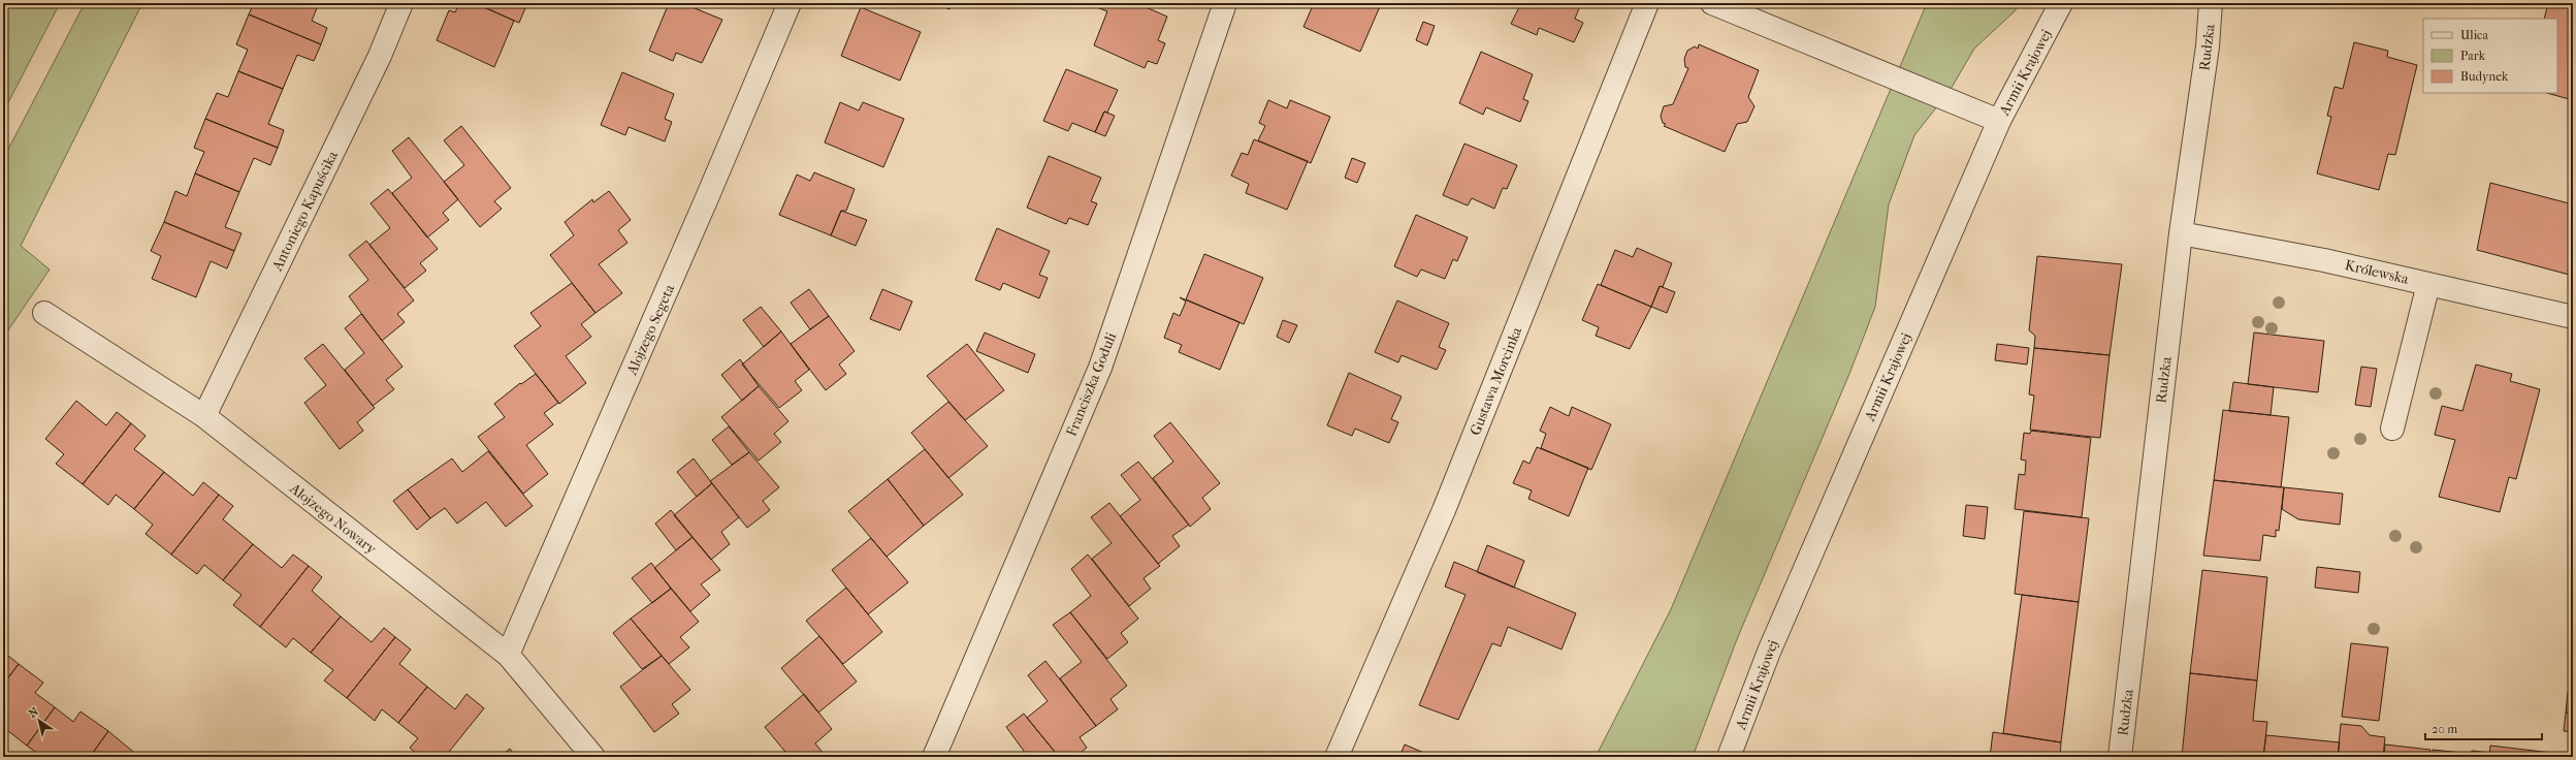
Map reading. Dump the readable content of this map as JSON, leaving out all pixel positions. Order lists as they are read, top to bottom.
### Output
{
  "streets": {
    "street": [
      "Rudzka",
      "Armii Krajowej",
      "Antoniego Kapuścika",
      "Królewska",
      "Alojzego Segeta",
      "Gustawa Morcinka",
      "Franciszka Goduli",
      "Alojzego Nowary"
    ]
  },
  "crossings": [
    ["Rudzka", "Królewska"],
    ["Antoniego Kapuścika", "Alojzego Nowary"],
    ["Alojzego Segeta", "Alojzego Nowary"]
  ],
  "legend": ["Ulica", "Park", "Budynek"],
  "scale_bar": "20 m",
  "north": "top left"
}
